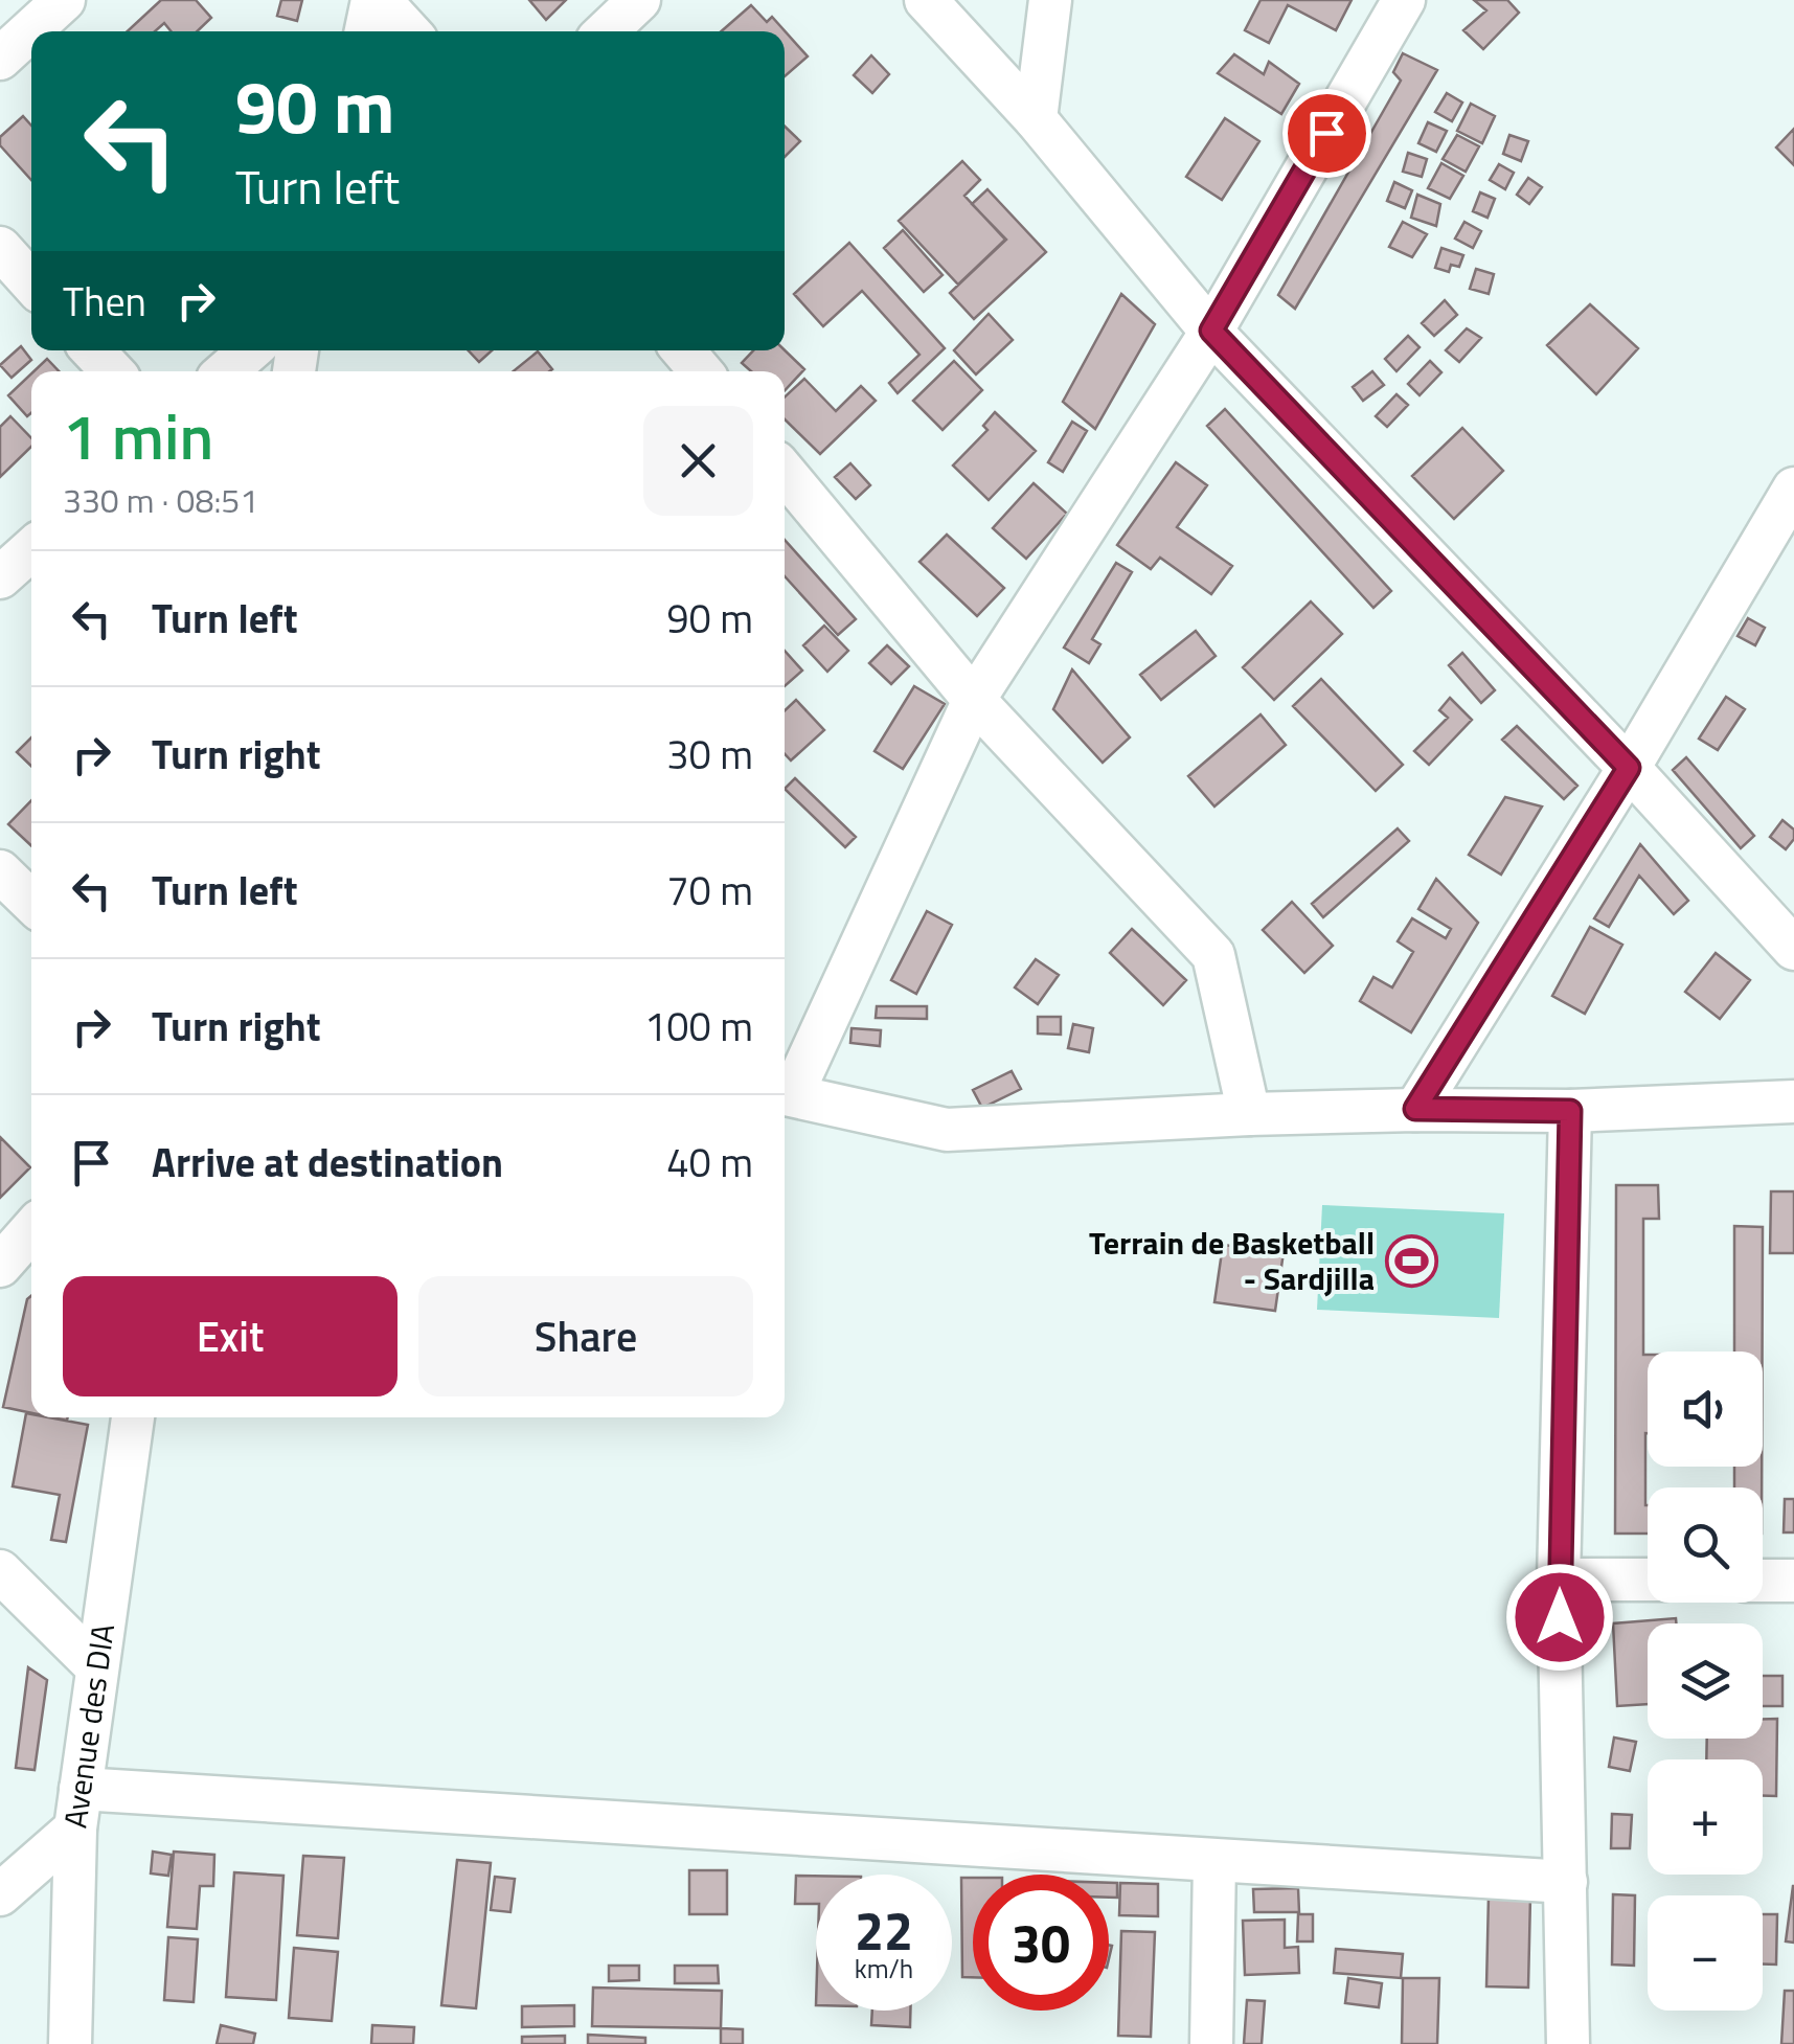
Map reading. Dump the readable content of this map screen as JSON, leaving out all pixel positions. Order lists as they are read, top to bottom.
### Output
{
  "streets": {
    "street": ["Avenue des DIA"]
  },
  "places": {
    "sports": ["Terrain de Basketball - Sardjilla"]
  },
  "page": {
    "turn": ["90 m", "Turn left"],
    "then": "Then",
    "heading": ["1 min", "330 m · 08:51"],
    "list": [
      {
        "name": "Turn left",
        "value": "90 m"
      },
      {
        "name": "Turn right",
        "value": "30 m"
      },
      {
        "name": "Turn left",
        "value": "70 m"
      },
      {
        "name": "Turn right",
        "value": "100 m"
      },
      {
        "name": "Arrive at destination",
        "value": "40 m"
      }
    ],
    "buttons": ["Exit", "Share"],
    "map_buttons": ["+", "−"],
    "speed": "22 km/h",
    "limit": "30"
  }
}
